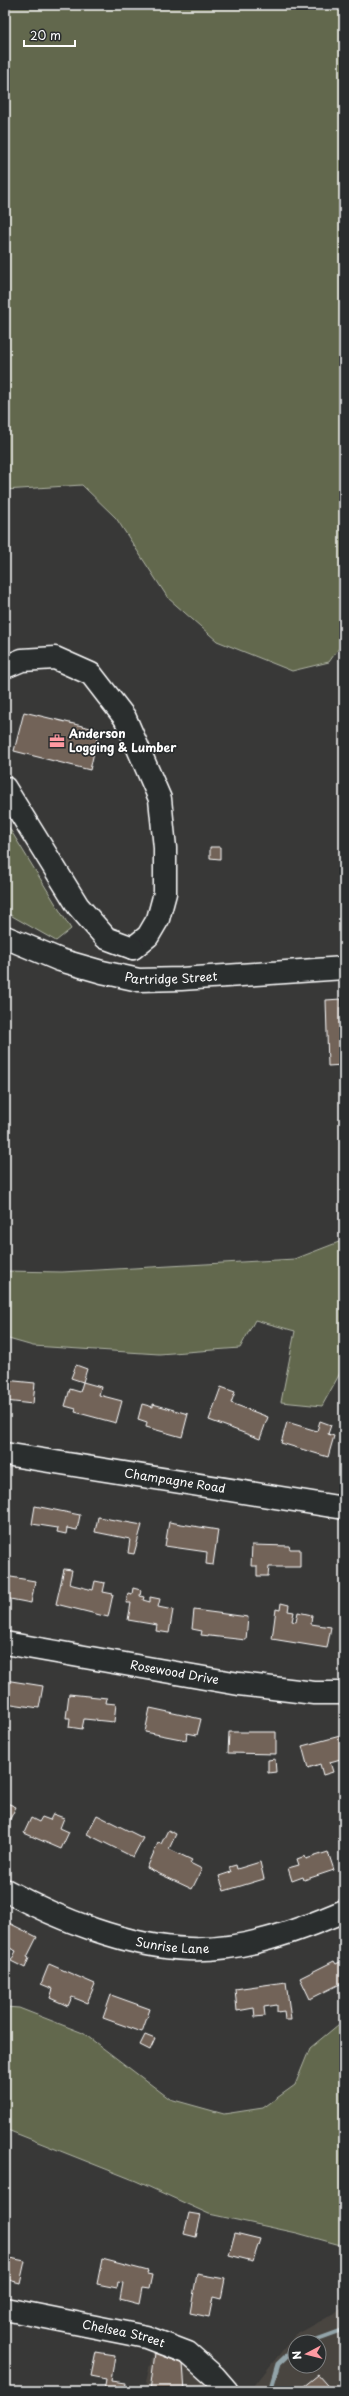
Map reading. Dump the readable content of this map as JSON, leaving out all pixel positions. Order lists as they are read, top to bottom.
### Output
{
  "streets": {
    "street": [
      "Partridge Street",
      "Champagne Road",
      "Rosewood Drive",
      "Sunrise Lane",
      "Chelsea Street"
    ]
  },
  "places": {
    "office": ["Anderson Logging & Lumber"]
  },
  "scale_bar": "20 m",
  "north": "left"
}
